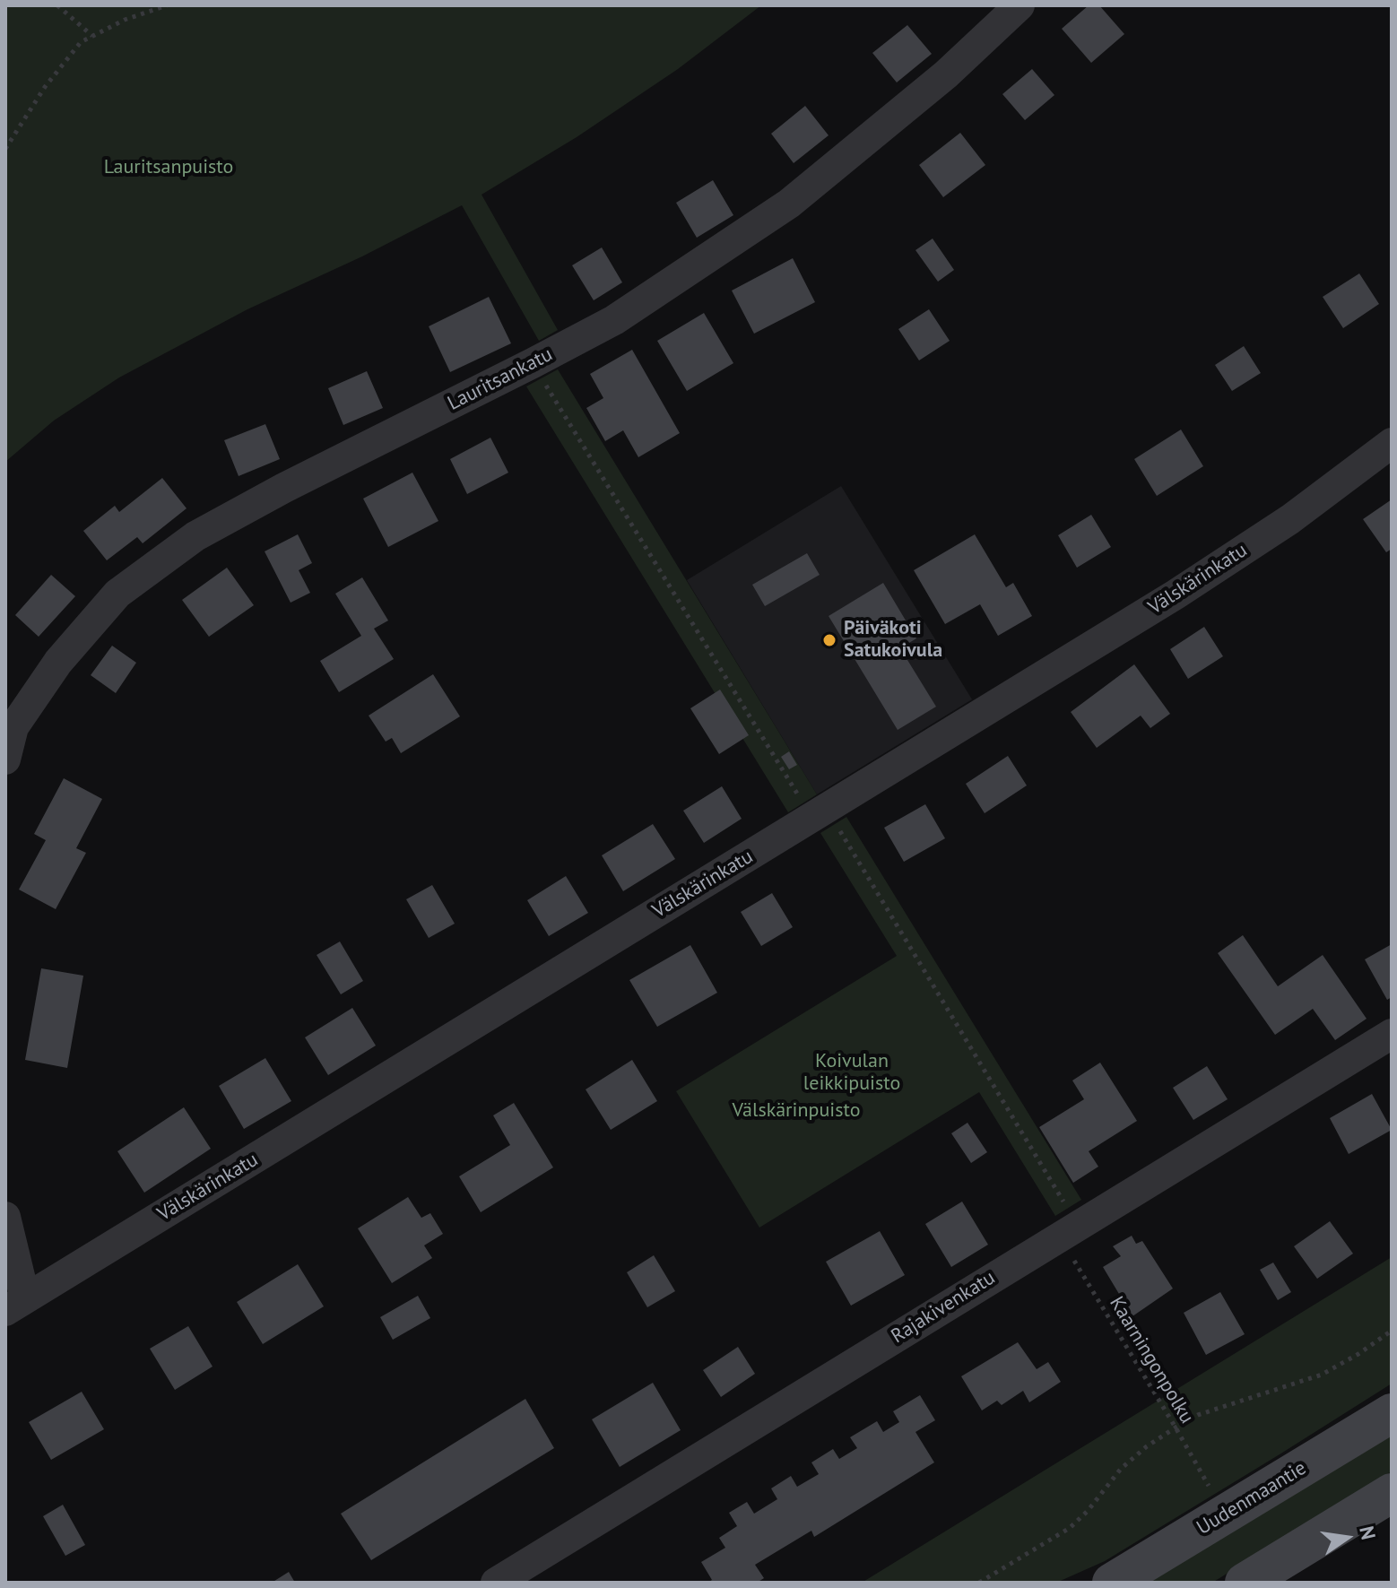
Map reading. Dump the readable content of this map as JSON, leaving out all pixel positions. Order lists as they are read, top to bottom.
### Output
{
  "streets": {
    "main road": ["Uudenmaantie"],
    "street": ["Lauritsankatu", "Välskärinkatu", "Rajakivenkatu"],
    "path": ["Kaarningonpolku"]
  },
  "parks": ["Lauritsanpuisto", "Koivulan leikkipuisto", "Välskärinpuisto"],
  "places": ["Päiväkoti Satukoivula"],
  "north": "right"
}
